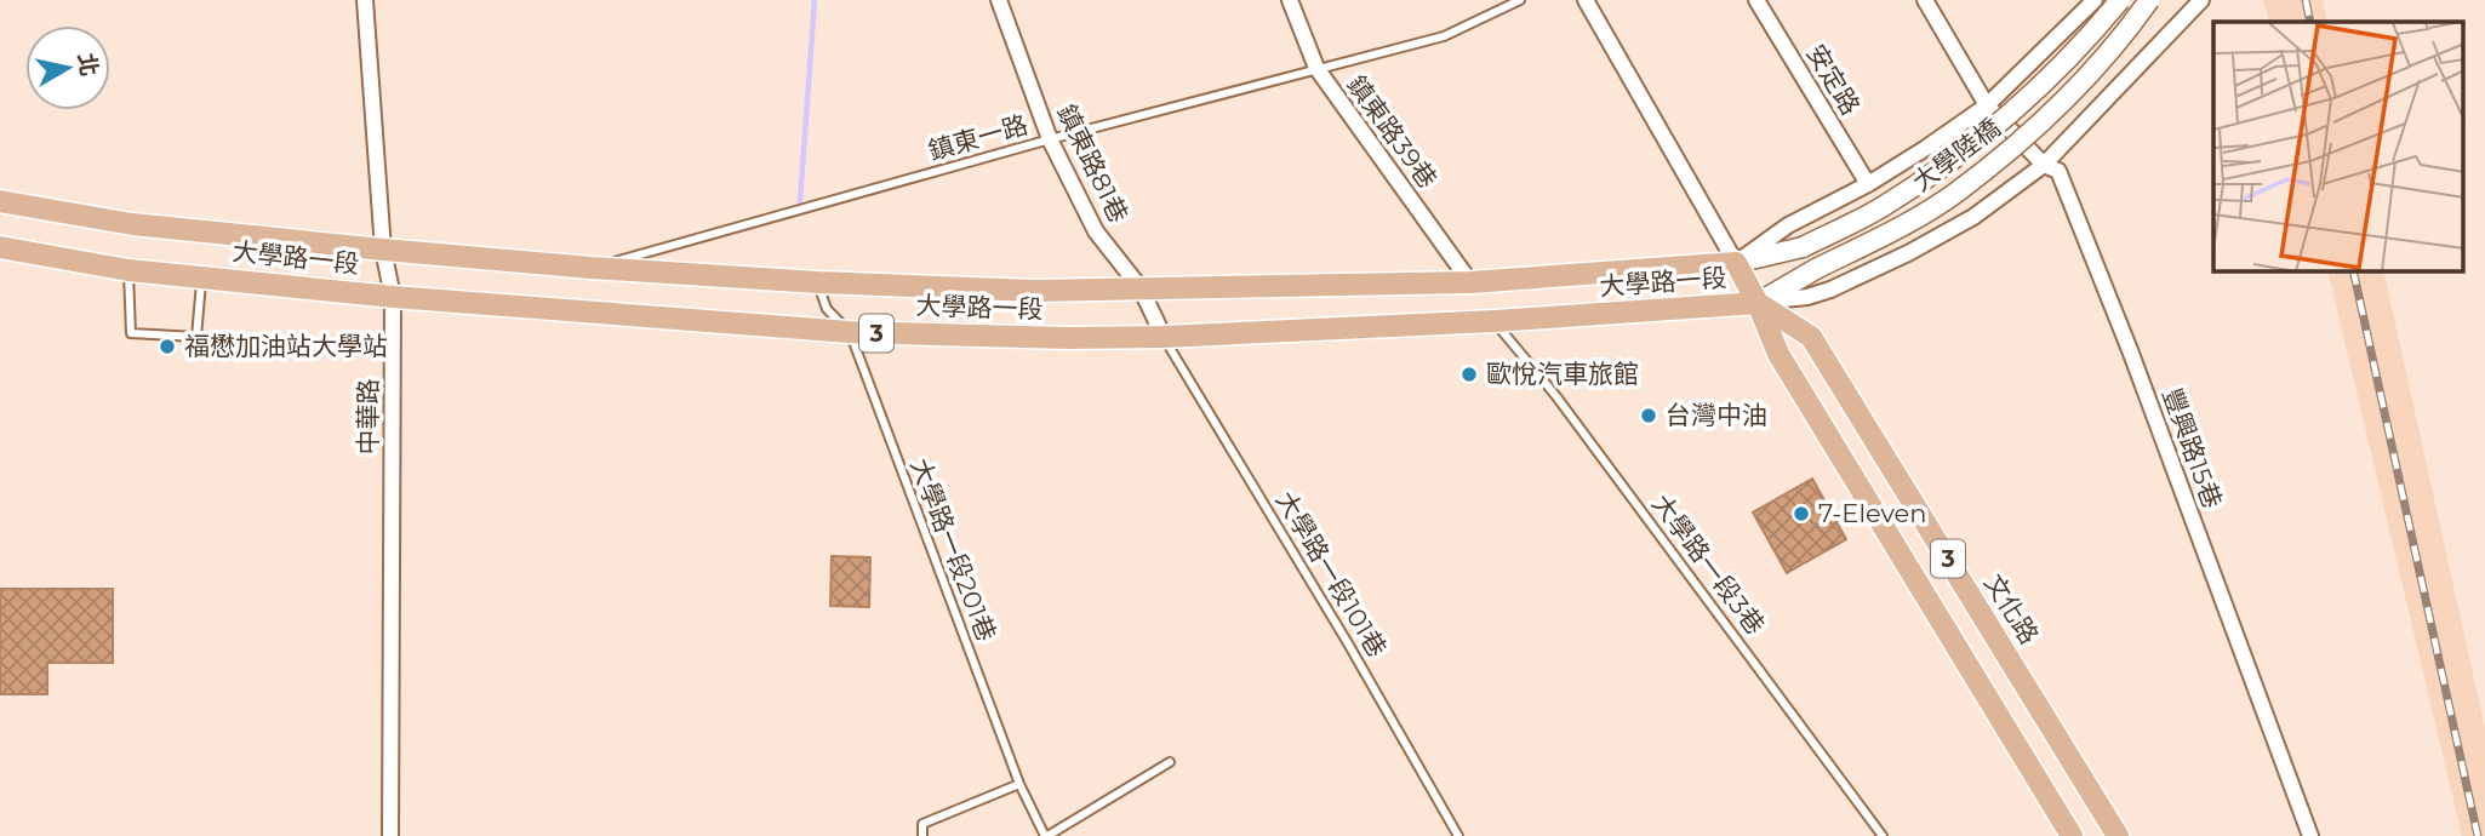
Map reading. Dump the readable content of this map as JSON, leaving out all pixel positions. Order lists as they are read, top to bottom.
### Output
{
  "streets": {
    "main road": ["大學路一段", "3", "文化路"],
    "street": [
      "安定路",
      "鎮東路39巷",
      "大學陸橋",
      "鎮東路81巷",
      "中華路",
      "豐興路15巷"
    ],
    "lane": [
      "鎮東一路",
      "大學路一段201巷",
      "大學路一段3巷",
      "大學路一段101巷"
    ]
  },
  "crossings": [
    ["鎮東路39巷", "鎮東一路"],
    ["鎮東路39巷", "大學路一段"],
    ["鎮東一路", "鎮東路81巷"],
    ["鎮東一路", "大學路一段"],
    ["大學陸橋", "大學路一段"],
    ["大學陸橋", "文化路"],
    ["鎮東路81巷", "大學路一段"],
    ["鎮東路81巷", "大學路一段101巷"],
    ["大學路一段", "中華路"],
    ["大學路一段", "大學路一段201巷"],
    ["大學路一段", "大學路一段3巷"],
    ["大學路一段", "大學路一段101巷"],
    ["大學路一段", "文化路"]
  ],
  "places": [
    "福懋加油站大學站",
    "歐悅汽車旅館",
    "台灣中油",
    "7-Eleven"
  ],
  "north": "right"
}
